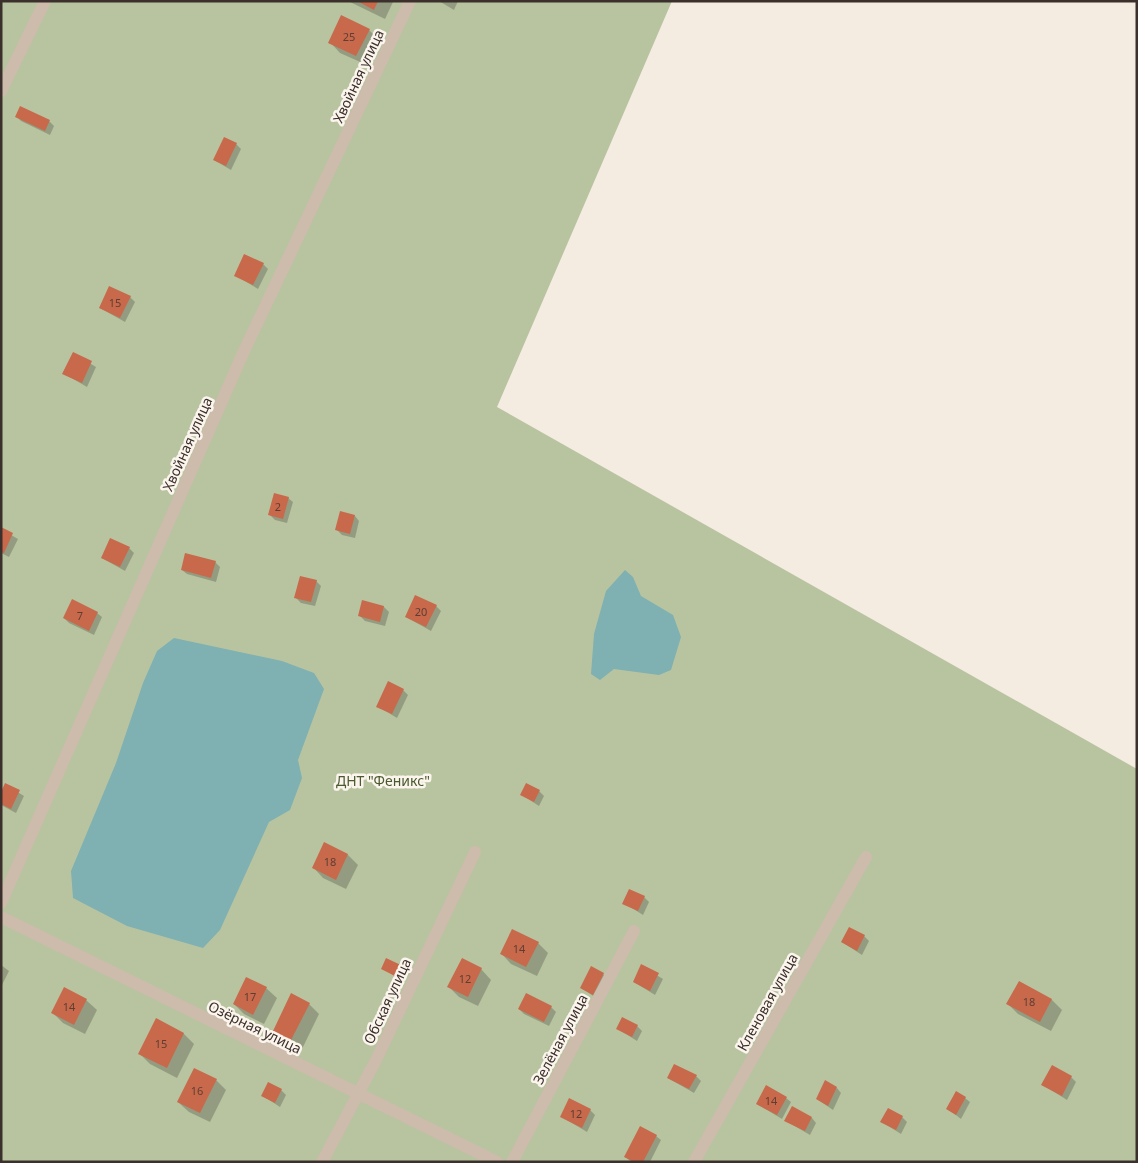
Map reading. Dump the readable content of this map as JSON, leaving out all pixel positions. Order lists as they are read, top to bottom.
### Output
{
  "streets": {
    "street": [
      "Хвойная улица",
      "Обская улица",
      "Кленовая улица",
      "Озёрная улица",
      "Зелёная улица"
    ]
  },
  "crossings": [
    ["Обская улица", "Озёрная улица"]
  ],
  "parks": ["ДНТ \"Феникс\""],
  "house_numbers": [
    "25",
    "15",
    "2",
    "20",
    "7",
    "18",
    "14",
    "12",
    "17",
    "18",
    "14",
    "15",
    "16",
    "14",
    "12"
  ]
}
